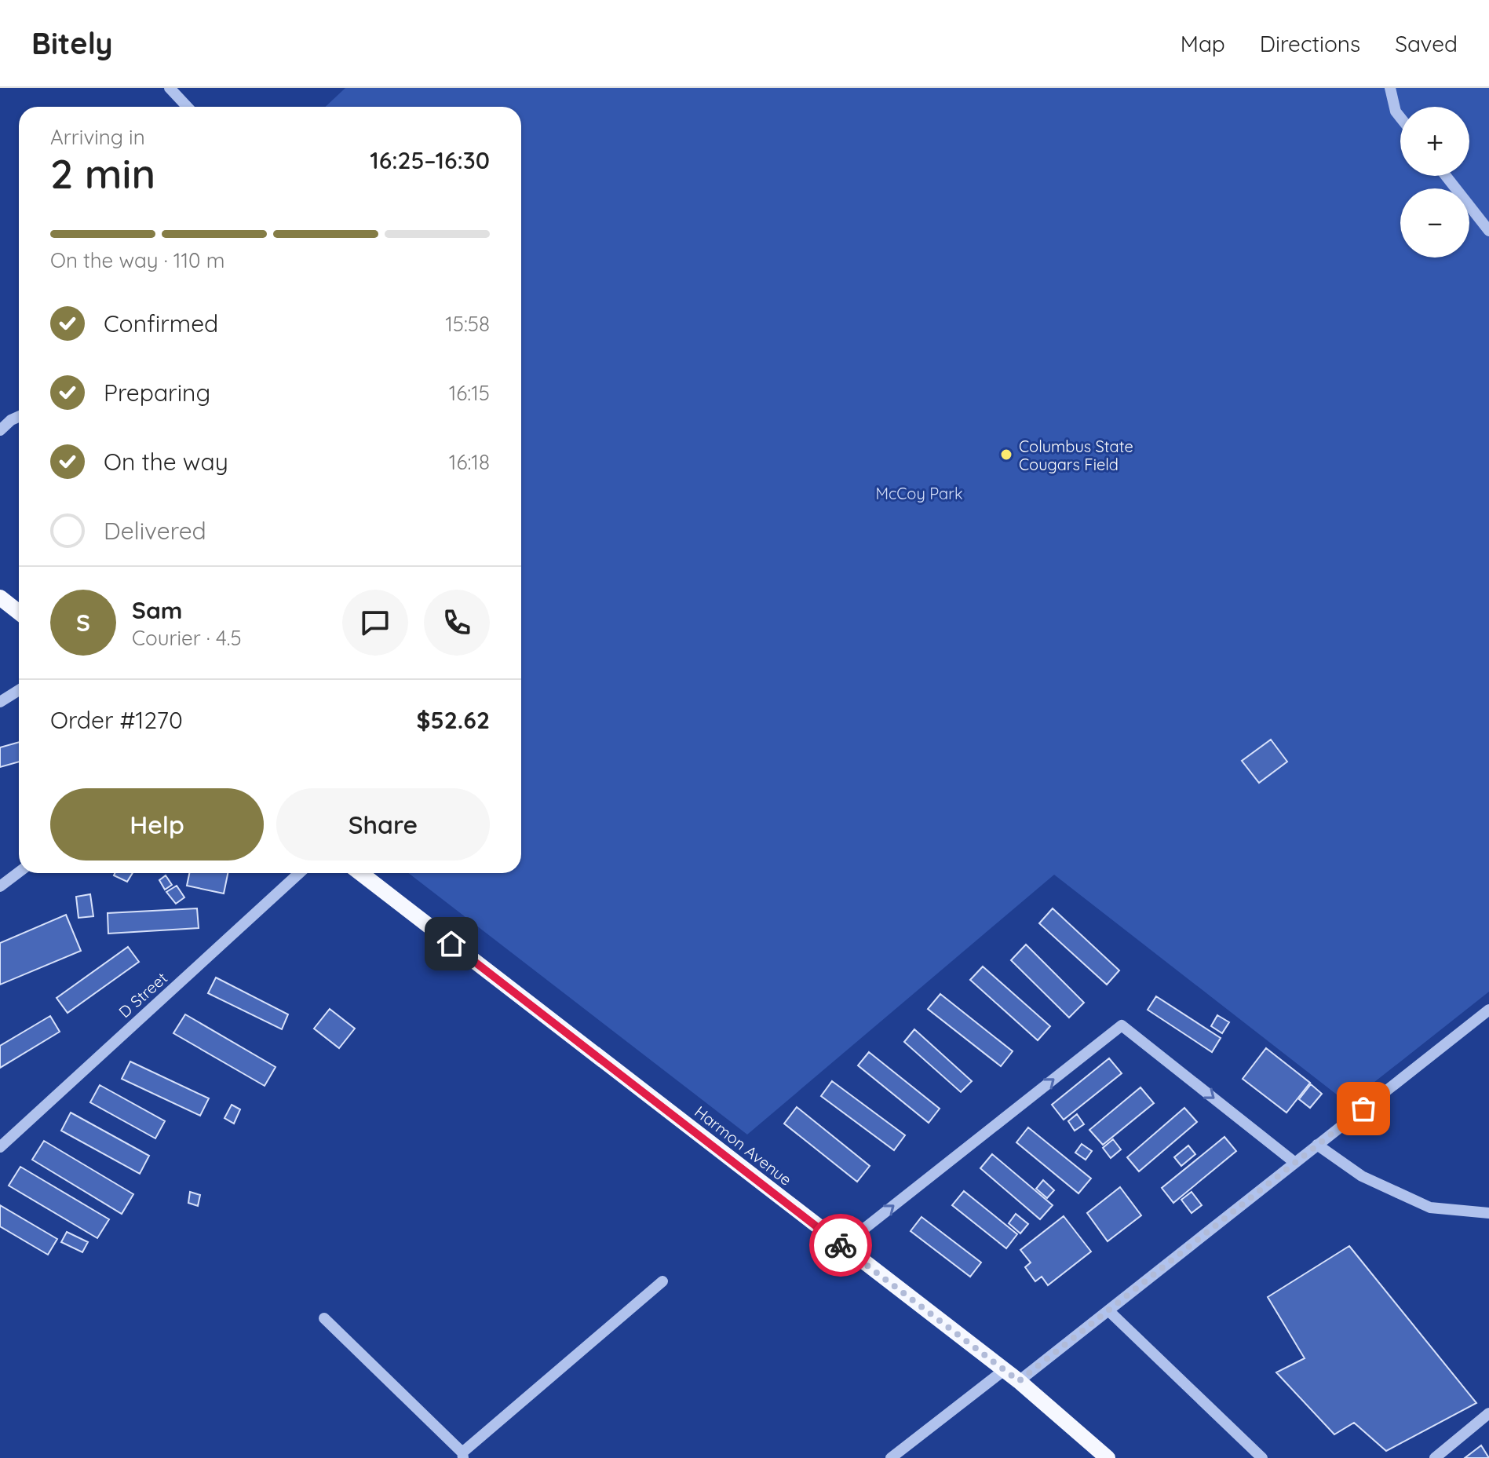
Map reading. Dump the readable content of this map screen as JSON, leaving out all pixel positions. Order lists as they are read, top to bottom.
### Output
{
  "streets": {
    "main road": ["Harmon Avenue"],
    "street": ["D Street"]
  },
  "parks": ["McCoy Park"],
  "places": ["Columbus State Cougars Field"],
  "page": {
    "header": "Bitely",
    "nav": ["Map", "Directions", "Saved"],
    "map_buttons": ["+", "−"],
    "heading": ["2 min", "Arriving in", "16:25–16:30"],
    "panel": [
      "Sam",
      "Courier · 4.5",
      "Order #1270",
      "$52.62"
    ],
    "bar": "On the way · 110 m",
    "list": [
      ["Confirmed", "15:58"],
      ["Preparing", "16:15"],
      ["On the way", "16:18"],
      "Delivered"
    ],
    "round": "S",
    "buttons": ["Help", "Share"]
  }
}
